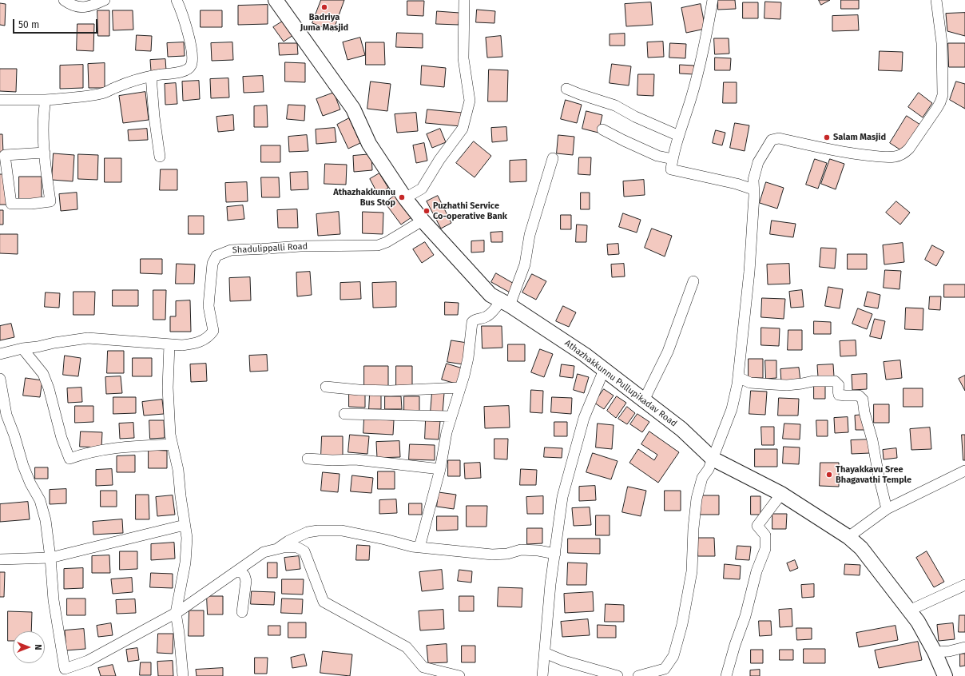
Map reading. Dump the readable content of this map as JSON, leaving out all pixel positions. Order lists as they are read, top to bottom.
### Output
{
  "streets": {
    "main road": ["Athazhakkunnu Pullupikadav Road"],
    "street": ["Shadulippalli Road"]
  },
  "crossings": [
    ["Shadulippalli Road", "Athazhakkunnu Pullupikadav Road"]
  ],
  "places": [
    "Badriya Juma Masjid",
    "Salam Masjid",
    "Athazhakkunnu Bus Stop",
    "Puzhathi Service Co-operative Bank",
    "Thayakkavu Sree Bhagavathi Temple"
  ],
  "scale_bar": "50 m",
  "north": "right"
}
